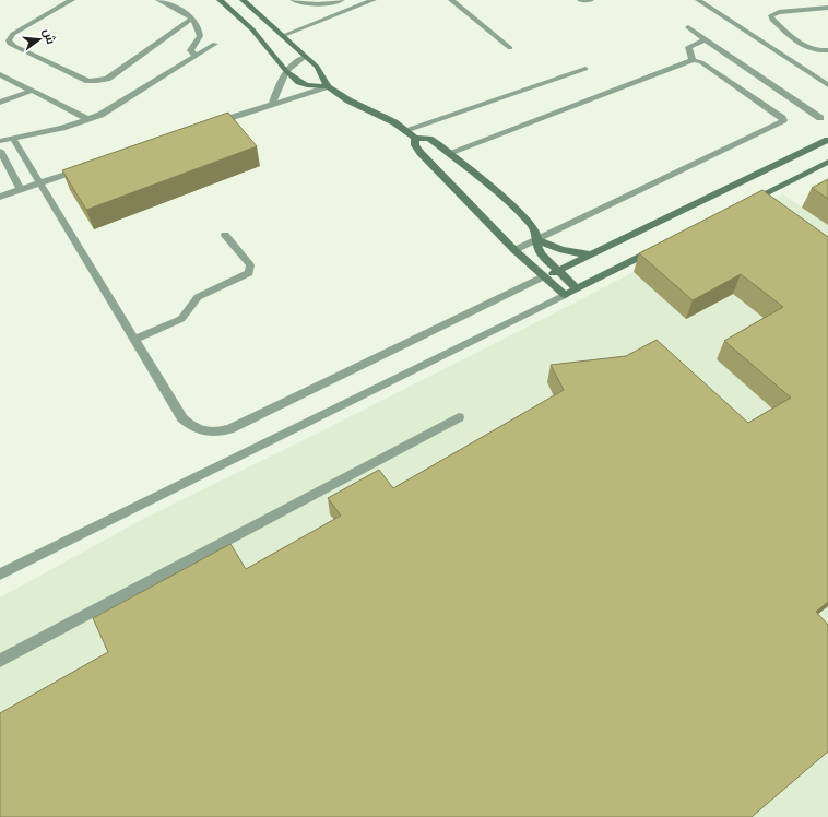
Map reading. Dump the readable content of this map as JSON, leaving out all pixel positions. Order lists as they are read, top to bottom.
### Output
{
  "north": "right"
}
